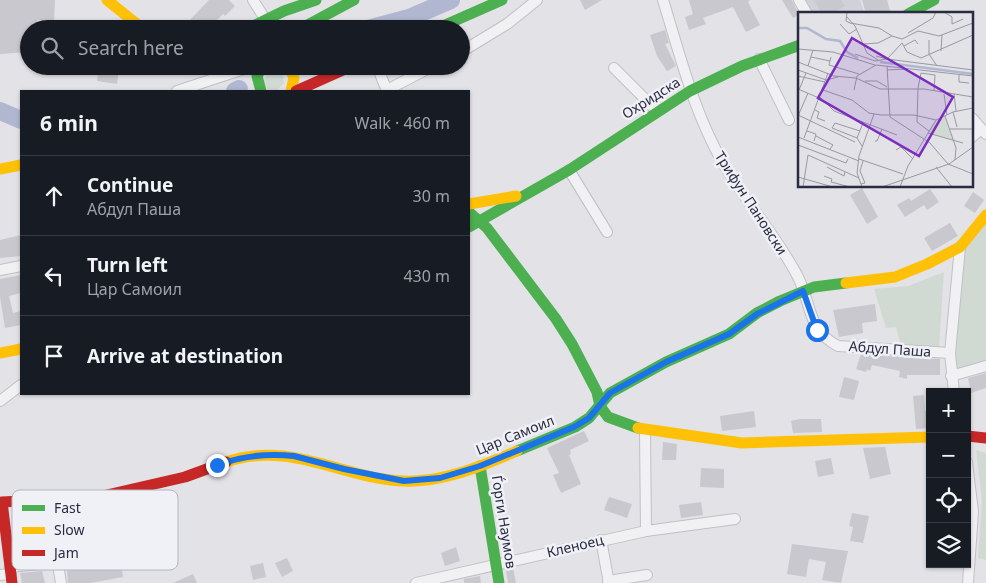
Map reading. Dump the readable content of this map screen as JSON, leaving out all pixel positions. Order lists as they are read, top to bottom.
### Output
{
  "streets": {
    "street": [
      "Охридска",
      "Трифун Пановски",
      "Абдул Паша",
      "Цар Самоил",
      "Ѓорги Наумов",
      "Кленоец"
    ]
  },
  "crossings": [
    ["Охридска", "Трифун Пановски"],
    ["Трифун Пановски", "Абдул Паша"],
    ["Трифун Пановски", "Цар Самоил"],
    ["Абдул Паша", "Цар Самоил"],
    ["Цар Самоил", "Ѓорги Наумов"],
    ["Ѓорги Наумов", "Кленоец"]
  ],
  "legend": ["Fast", "Slow", "Jam"],
  "page": {
    "search": "Search here",
    "heading": ["6 min", "Walk · 460 m"],
    "list": [
      ["Continue", "Абдул Паша", "30 m"],
      ["Turn left", "Цар Самоил", "430 m"],
      "Arrive at destination"
    ],
    "map_buttons": ["+", "−"]
  }
}
